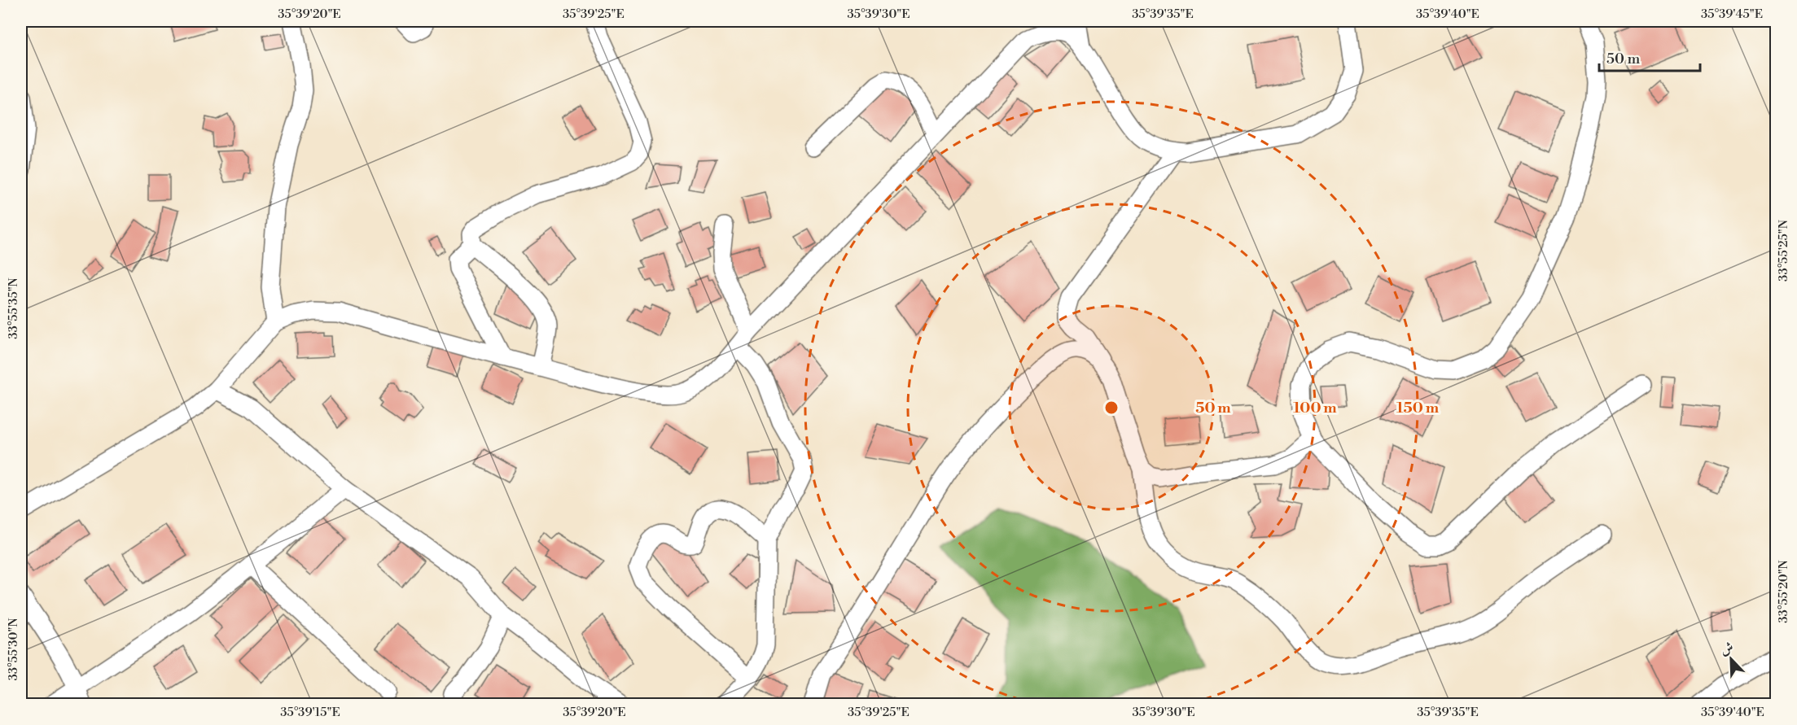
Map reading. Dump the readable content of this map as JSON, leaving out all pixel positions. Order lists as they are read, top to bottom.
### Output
{
  "scale_bar": "50 m",
  "north": "top left",
  "coordinates": [
    "35°39'20\"E",
    "35°39'25\"E",
    "35°39'30\"E",
    "35°39'35\"E",
    "35°39'40\"E",
    "35°39'45\"E",
    "33°55'25\"N",
    "33°55'35\"N",
    "33°55'20\"N",
    "33°55'30\"N",
    "35°39'15\"E"
  ],
  "rings": ["50 m", "100 m", "150 m"]
}
